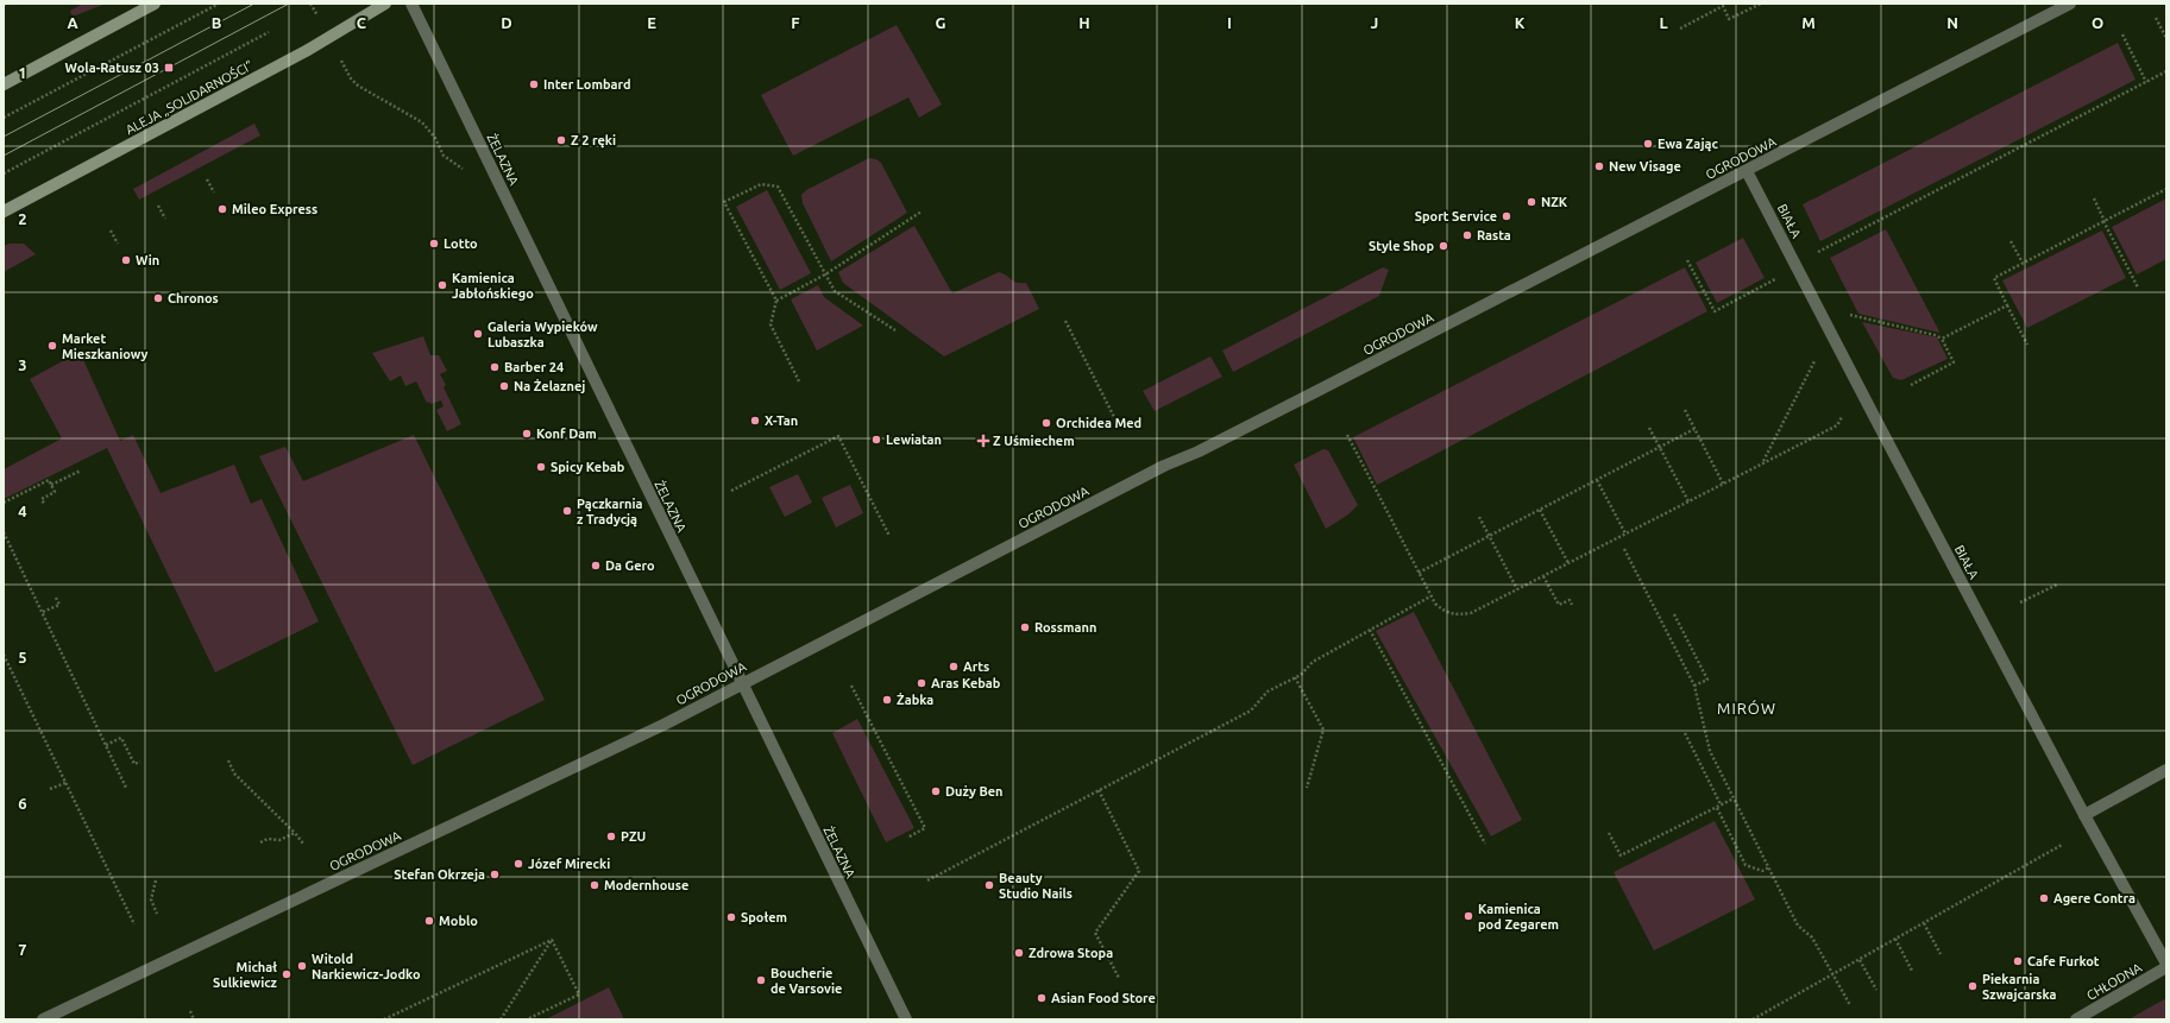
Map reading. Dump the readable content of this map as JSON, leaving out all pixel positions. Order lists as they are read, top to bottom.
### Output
{
  "streets": {
    "main road": ["ALEJA „SOLIDARNOŚCI”"],
    "street": [
      "OGRODOWA",
      "ŻELAZNA",
      "BIAŁA",
      "CHŁODNA"
    ]
  },
  "crossings": [
    ["OGRODOWA", "ŻELAZNA"],
    ["OGRODOWA", "BIAŁA"],
    ["BIAŁA", "CHŁODNA"]
  ],
  "districts": ["MIRÓW"],
  "places": {
    "transit": ["Wola-Ratusz 03"],
    "other": [
      "Inter Lombard",
      "Z 2 ręki",
      "Ewa Zając",
      "New Visage",
      "NZK",
      "Mileo Express",
      "Sport Service",
      "Rasta",
      "Lotto",
      "Style Shop",
      "Win",
      "Kamienica Jabłońskiego",
      "Chronos",
      "Galeria Wypieków Lubaszka",
      "Market Mieszkaniowy",
      "Barber 24",
      "Na Żelaznej",
      "X-Tan",
      "Orchidea Med",
      "Konf Dam",
      "Lewiatan",
      "Spicy Kebab",
      "Pączkarnia z Tradycją",
      "Da Gero",
      "Rossmann",
      "Arts",
      "Aras Kebab",
      "Żabka",
      "Duży Ben",
      "PZU",
      "Józef Mirecki",
      "Stefan Okrzeja",
      "Modernhouse",
      "Beauty Studio Nails",
      "Agere Contra",
      "Kamienica pod Zegarem",
      "Społem",
      "Moblo",
      "Zdrowa Stopa",
      "Cafe Furkot",
      "Witold Narkiewicz-Jodko",
      "Michał Sulkiewicz",
      "Boucherie de Varsovie",
      "Piekarnia Szwajcarska",
      "Asian Food Store"
    ],
    "health": ["Z Uśmiechem"]
  },
  "grid": {
    "columns": [
      "A",
      "B",
      "C",
      "D",
      "E",
      "F",
      "G",
      "H",
      "I",
      "J",
      "K",
      "L",
      "M",
      "N",
      "O"
    ],
    "rows": [
      "1",
      "2",
      "3",
      "4",
      "5",
      "6",
      "7"
    ]
  }
}
